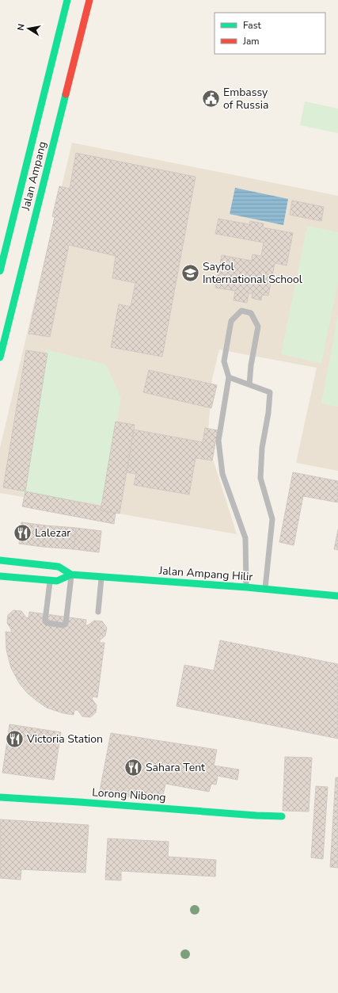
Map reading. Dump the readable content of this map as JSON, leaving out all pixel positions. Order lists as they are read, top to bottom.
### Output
{
  "streets": {
    "street": ["Jalan Ampang", "Jalan Ampang Hilir", "Lorong Nibong"]
  },
  "places": {
    "public building": ["Embassy of Russia"],
    "school or university": ["Sayfol International School"],
    "restaurant": ["Lalezar", "Victoria Station", "Sahara Tent"]
  },
  "legend": ["Fast", "Jam"],
  "north": "left"
}
